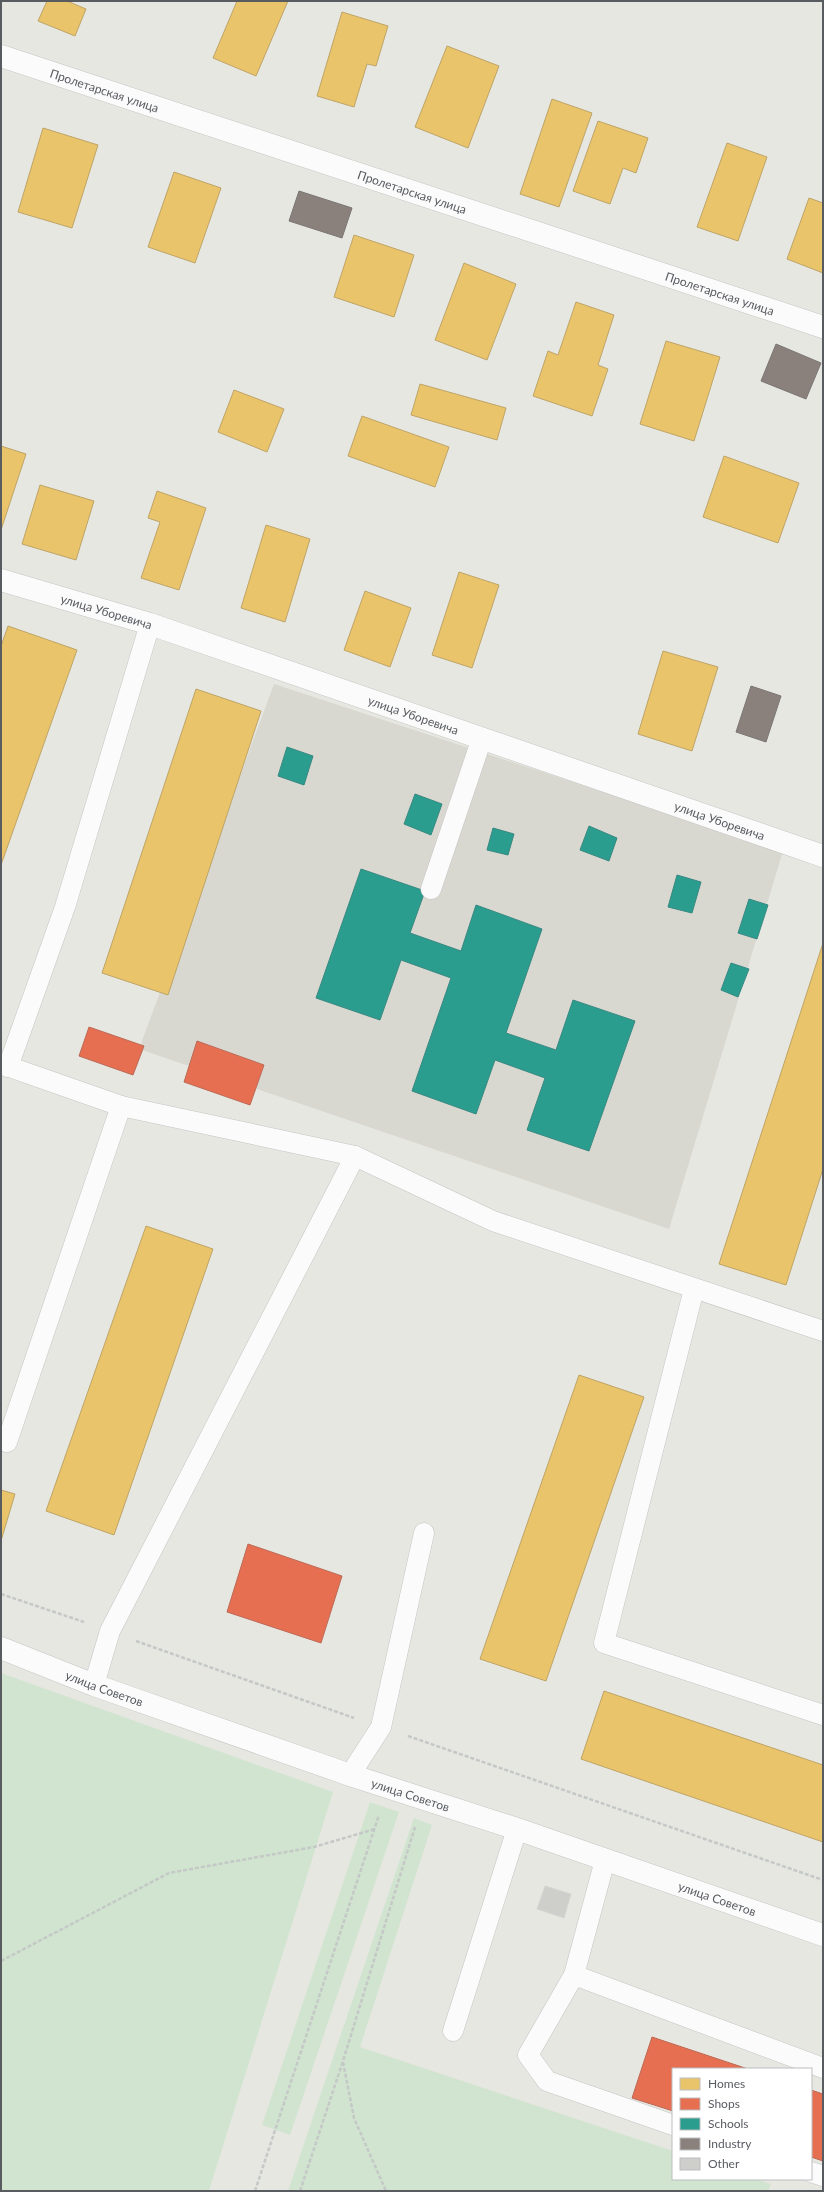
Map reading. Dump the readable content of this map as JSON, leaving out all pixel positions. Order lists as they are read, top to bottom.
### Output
{
  "streets": {
    "street": ["Пролетарская улица", "улица Уборевича", "улица Советов"]
  },
  "legend": [
    "Homes",
    "Shops",
    "Schools",
    "Industry",
    "Other"
  ]
}
